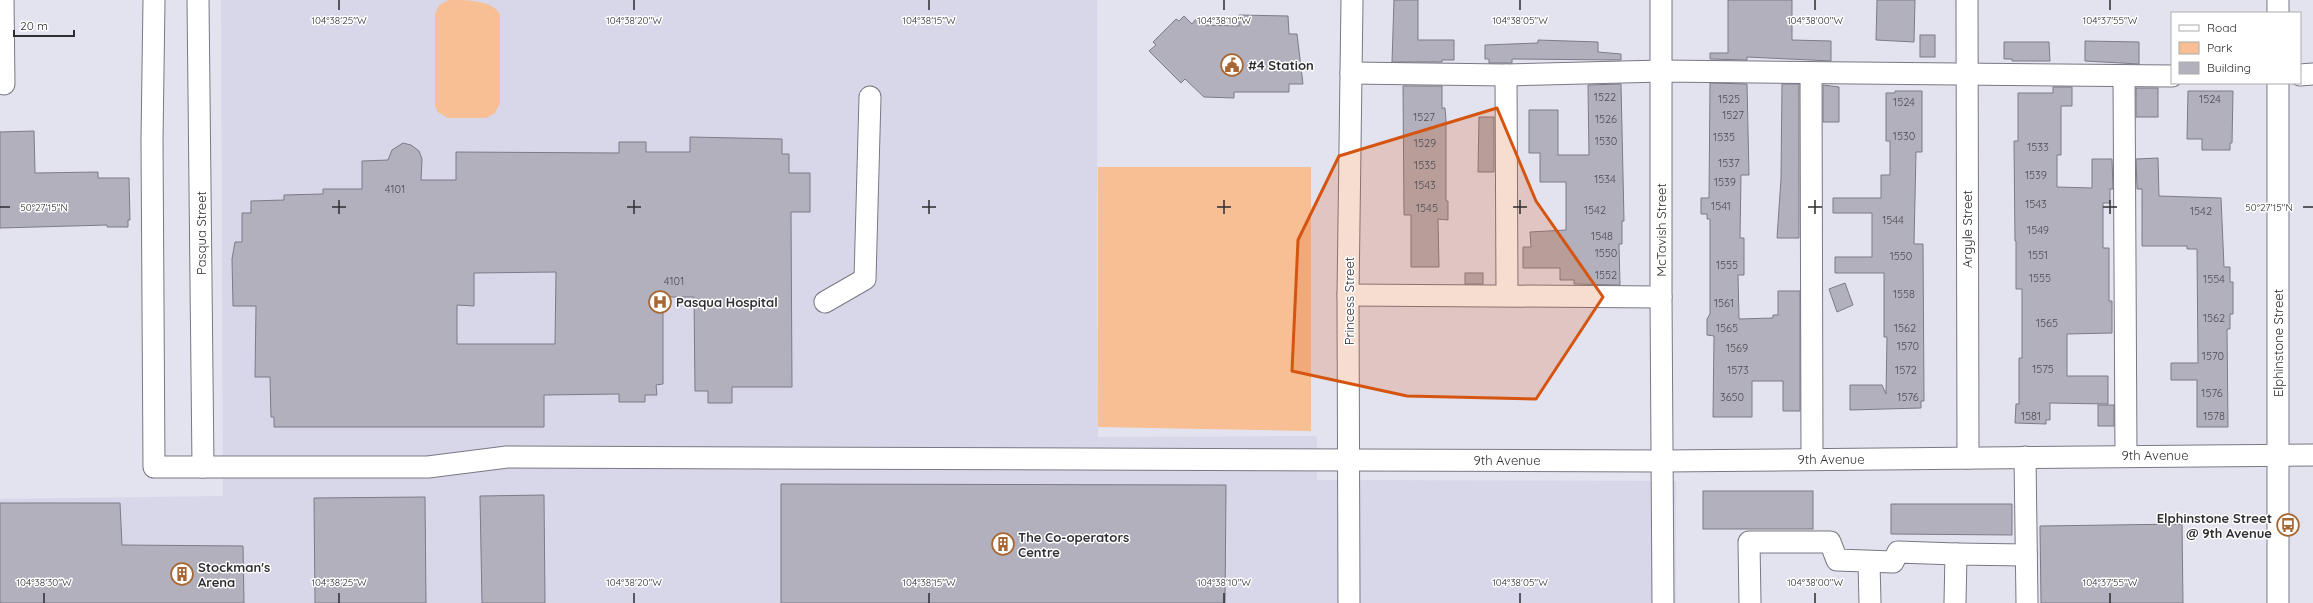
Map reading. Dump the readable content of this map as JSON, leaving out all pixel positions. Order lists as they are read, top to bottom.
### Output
{
  "streets": {
    "street": [
      "Argyle Street",
      "McTavish Street",
      "Pasqua Street",
      "Princess Street",
      "Elphinstone Street",
      "9th Avenue"
    ]
  },
  "crossings": [
    ["Argyle Street", "9th Avenue"],
    ["McTavish Street", "9th Avenue"],
    ["Pasqua Street", "9th Avenue"],
    ["Princess Street", "9th Avenue"],
    ["Elphinstone Street", "9th Avenue"]
  ],
  "places": {
    "public building": ["#4 Station"],
    "hospital": ["Pasqua Hospital"],
    "bus stop": ["Elphinstone Street @ 9th Avenue"],
    "building": ["The Co-operators Centre", "Stockman's Arena"]
  },
  "house_numbers": [
    "1522",
    "1525",
    "1524",
    "1524",
    "1527",
    "1527",
    "1526",
    "1530",
    "1535",
    "1530",
    "1529",
    "1533",
    "1537",
    "1535",
    "1539",
    "1534",
    "1539",
    "1543",
    "4101",
    "1543",
    "1541",
    "1545",
    "1542",
    "1542",
    "1544",
    "1549",
    "1548",
    "1550",
    "1551",
    "1550",
    "1555",
    "1552",
    "1555",
    "1554",
    "4101",
    "1558",
    "1561",
    "1562",
    "1565",
    "1565",
    "1562",
    "1570",
    "1569",
    "1570",
    "1575",
    "1573",
    "1572",
    "1576",
    "3650",
    "1576",
    "1581",
    "1578"
  ],
  "legend": ["Road", "Park", "Building"],
  "scale_bar": "20 m",
  "coordinates": [
    "104°38'25\"W",
    "104°38'20\"W",
    "104°38'15\"W",
    "104°38'10\"W",
    "104°38'05\"W",
    "104°38'00\"W",
    "104°37'55\"W",
    "50°27'15\"N",
    "104°38'30\"W"
  ]
}
